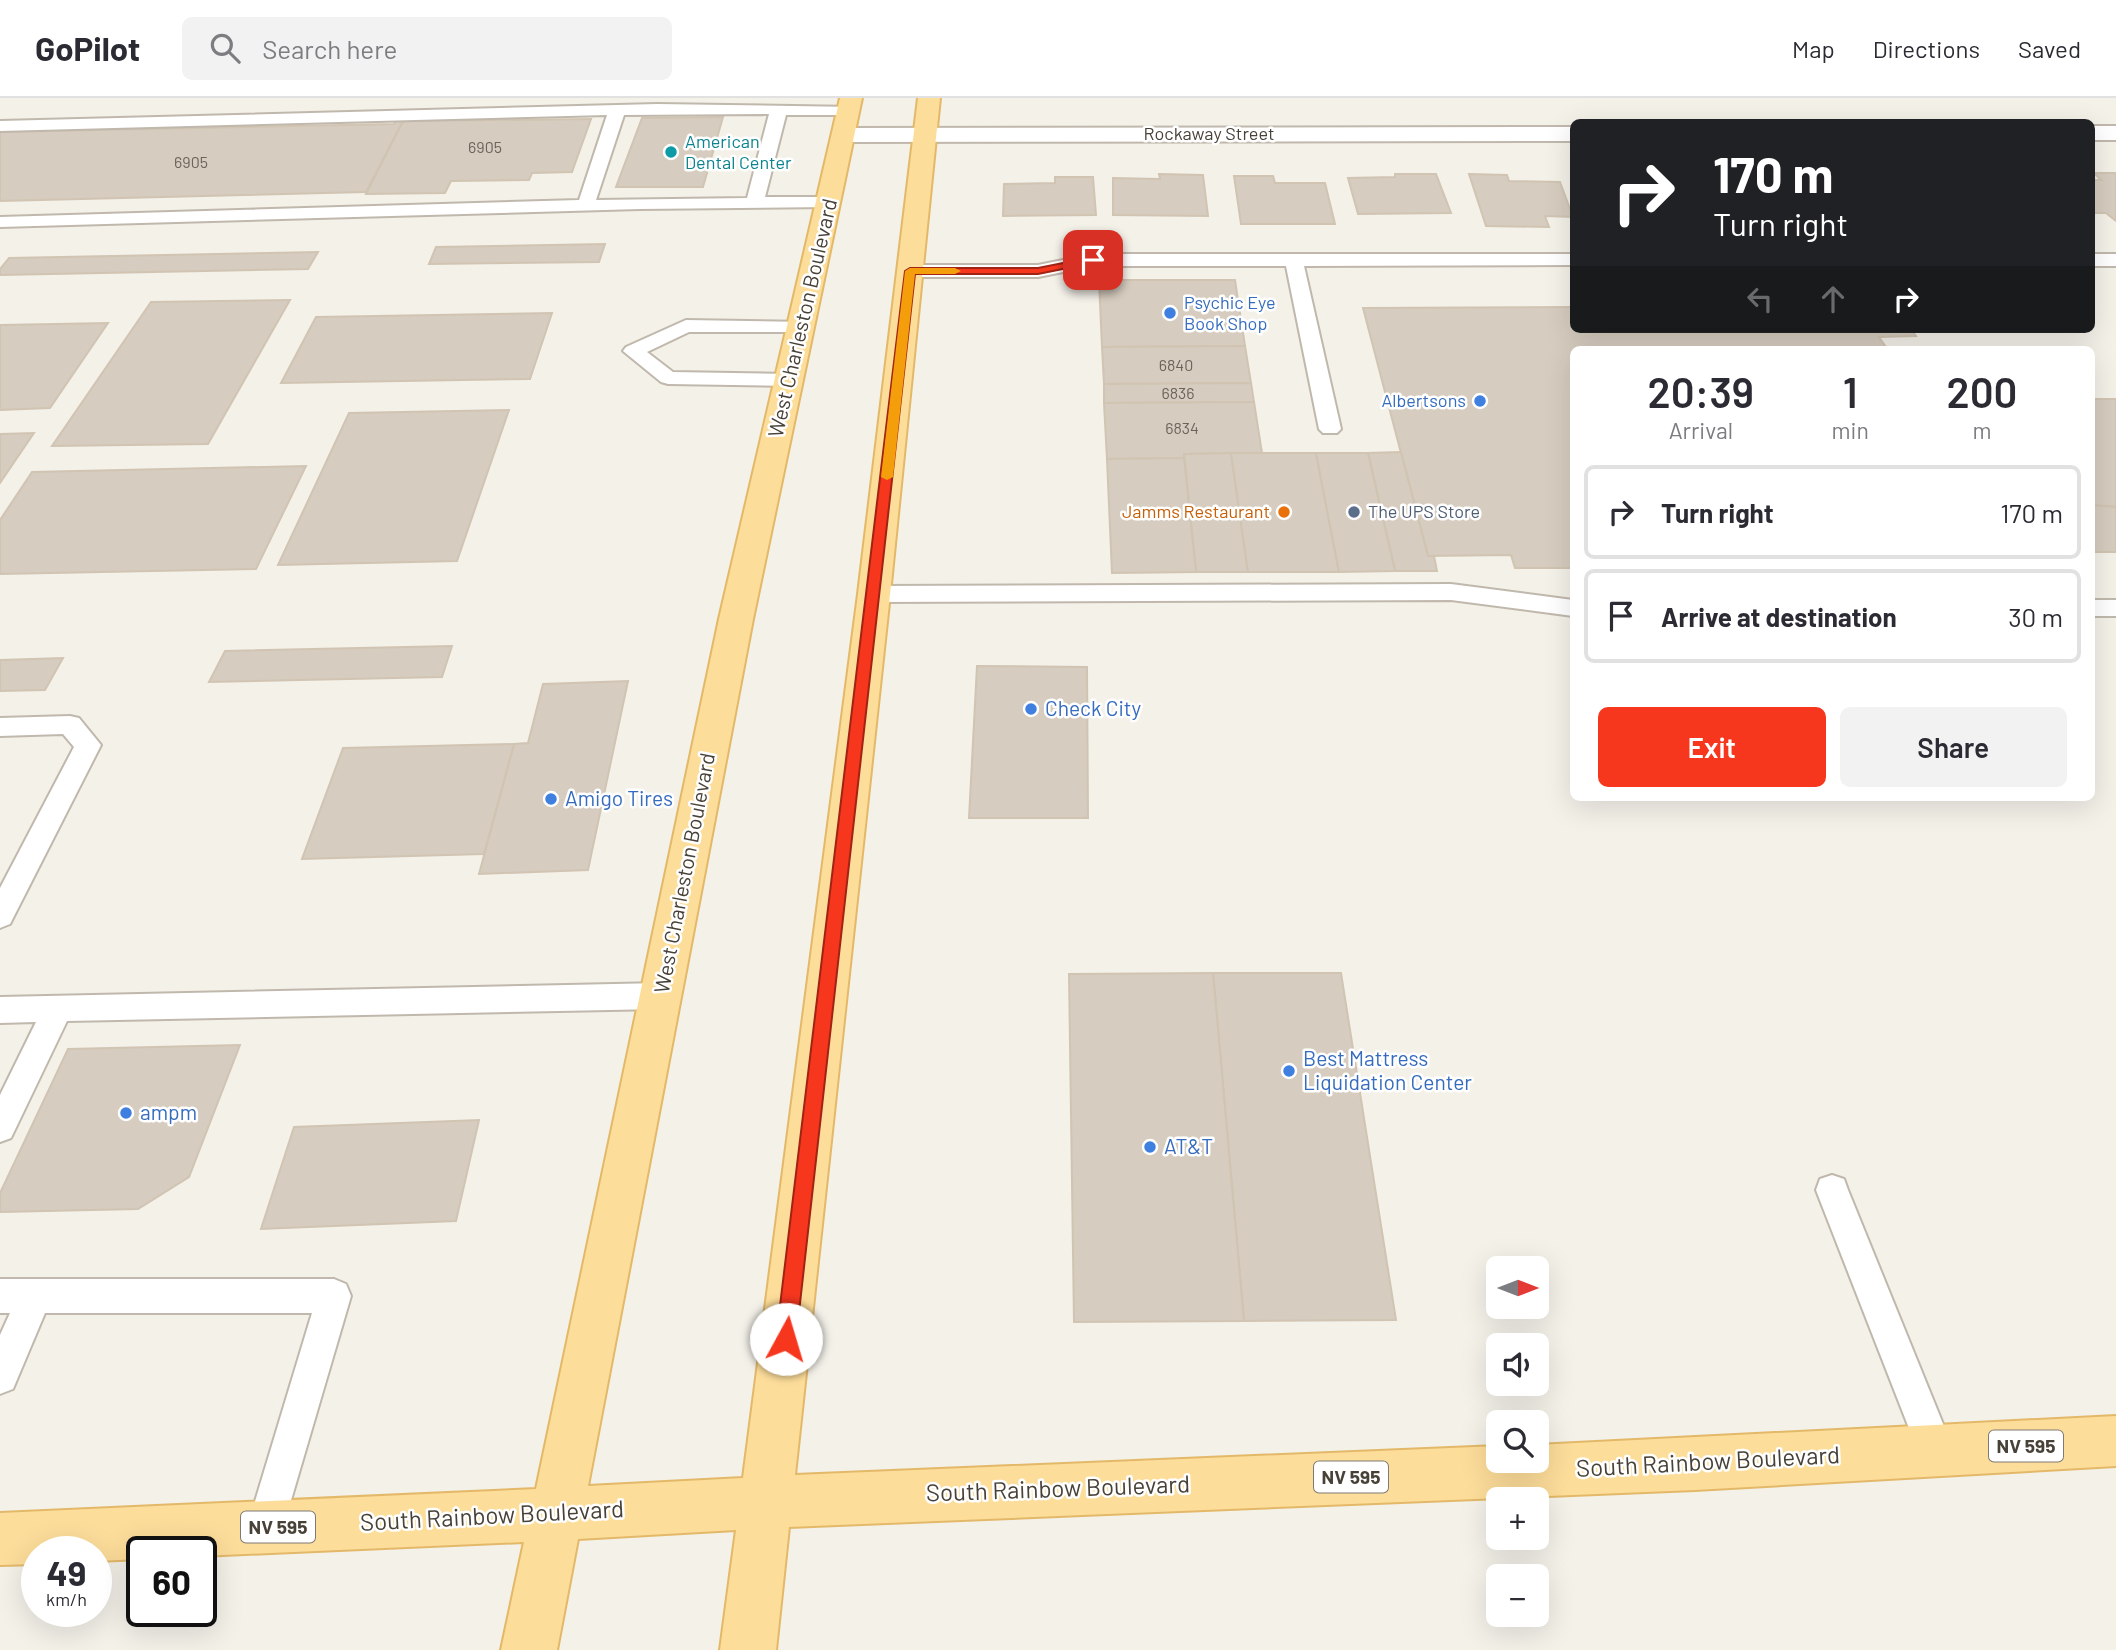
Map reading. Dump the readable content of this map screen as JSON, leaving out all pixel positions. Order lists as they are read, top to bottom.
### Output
{
  "streets": {
    "main road": ["West Charleston Boulevard", "NV 595", "South Rainbow Boulevard"],
    "street": ["Rockaway Street"]
  },
  "crossings": [
    ["Rockaway Street", "West Charleston Boulevard"],
    ["West Charleston Boulevard", "South Rainbow Boulevard"]
  ],
  "places": [
    "American Dental Center",
    "Psychic Eye Book Shop",
    "Albertsons",
    "Jamms Restaurant",
    "The UPS Store",
    "Check City",
    "Amigo Tires",
    "Best Mattress Liquidation Center",
    "ampm",
    "AT&T"
  ],
  "house_numbers": [
    "6905",
    "6905",
    "6840",
    "6836",
    "6834"
  ],
  "north": "right",
  "page": {
    "header": "GoPilot",
    "search": "Search here",
    "nav": ["Map", "Directions", "Saved"],
    "turn": ["170 m", "Turn right"],
    "eta": [
      "20:39",
      "Arrival",
      "1",
      "min",
      "200",
      "m"
    ],
    "list": [
      {
        "name": "Turn right",
        "value": "170 m"
      },
      {
        "name": "Arrive at destination",
        "value": "30 m"
      }
    ],
    "buttons": ["Exit", "Share"],
    "map_buttons": ["+", "−"],
    "speed": "49 km/h",
    "limit": "60"
  }
}
